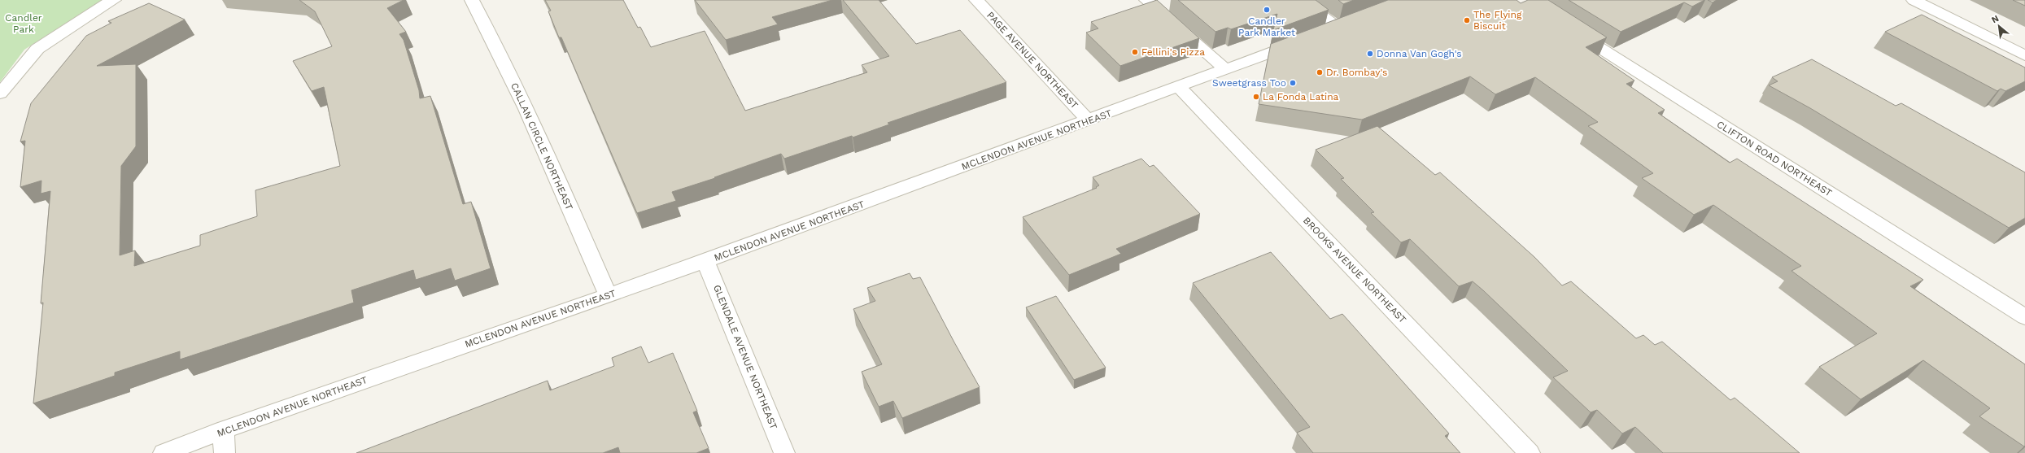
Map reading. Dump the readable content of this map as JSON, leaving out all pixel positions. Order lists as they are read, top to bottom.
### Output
{
  "streets": {
    "street": [
      "PAGE AVENUE NORTHEAST",
      "MCLENDON AVENUE NORTHEAST",
      "CALLAN CIRCLE NORTHEAST",
      "CLIFTON ROAD NORTHEAST",
      "BROOKS AVENUE NORTHEAST",
      "GLENDALE AVENUE NORTHEAST"
    ]
  },
  "crossings": [
    ["PAGE AVENUE NORTHEAST", "MCLENDON AVENUE NORTHEAST"],
    ["MCLENDON AVENUE NORTHEAST", "CALLAN CIRCLE NORTHEAST"],
    ["MCLENDON AVENUE NORTHEAST", "BROOKS AVENUE NORTHEAST"],
    ["MCLENDON AVENUE NORTHEAST", "GLENDALE AVENUE NORTHEAST"]
  ],
  "parks": ["Candler Park"],
  "places": [
    "Candler Park Market",
    "The Flying Biscuit",
    "Fellini's Pizza",
    "Donna Van Gogh's",
    "Dr. Bombay's",
    "Sweetgrass Too",
    "La Fonda Latina"
  ],
  "north": "top left"
}
